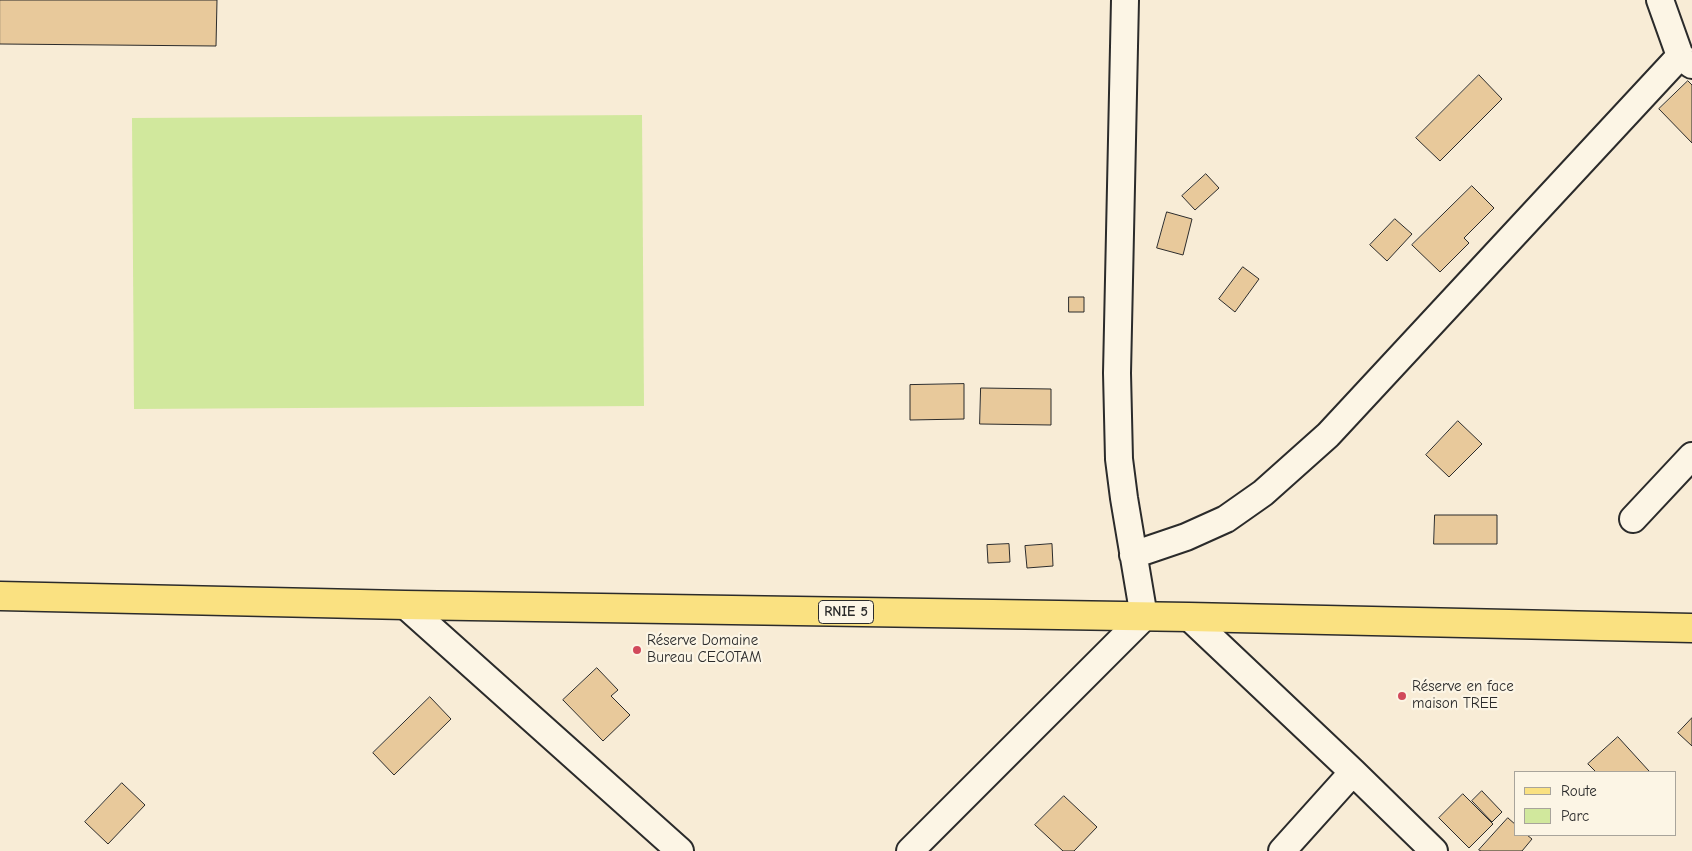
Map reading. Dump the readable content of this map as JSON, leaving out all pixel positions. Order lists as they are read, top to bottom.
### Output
{
  "streets": {
    "main road": ["RNIE 5"]
  },
  "places": ["Réserve Domaine Bureau CECOTAM", "Réserve en face maison TREE"],
  "legend": ["Route", "Parc"]
}
